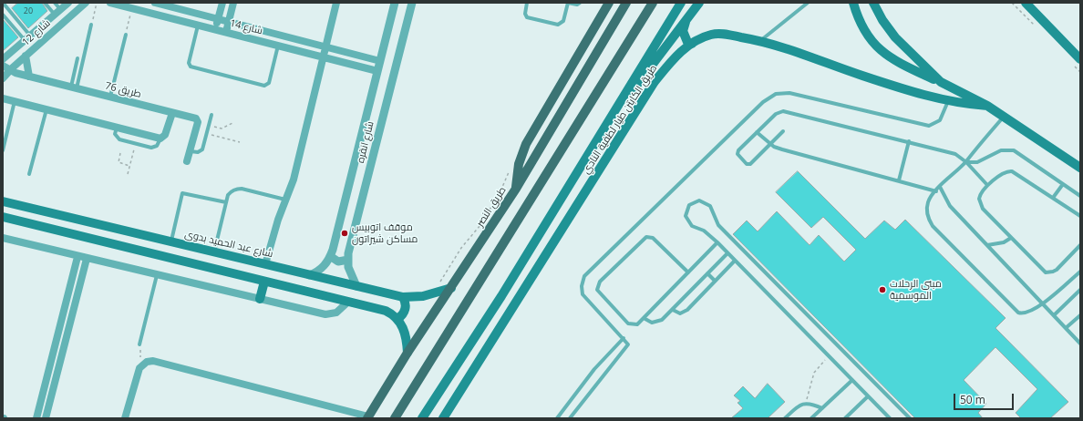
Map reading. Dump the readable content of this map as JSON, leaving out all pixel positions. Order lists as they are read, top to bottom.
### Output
{
  "streets": {
    "main road": ["طريق الكابتن طيار لطفية النادي", "طريق النصر", "شارع عبد الحميد بدوى"],
    "street": [
      "شارع 14",
      "شارع 12",
      "طريق 76",
      "شارع انقره"
    ]
  },
  "crossings": [
    ["شارع 14", "شارع انقره"],
    ["شارع 12", "طريق 76"],
    ["شارع انقره", "شارع عبد الحميد بدوى"],
    ["طريق النصر", "شارع عبد الحميد بدوى"]
  ],
  "places": ["موقف اتوبيس مساكن شيراتون", "مبنى الرحلات الموسمية"],
  "house_numbers": ["20"],
  "scale_bar": "50 m"
}
